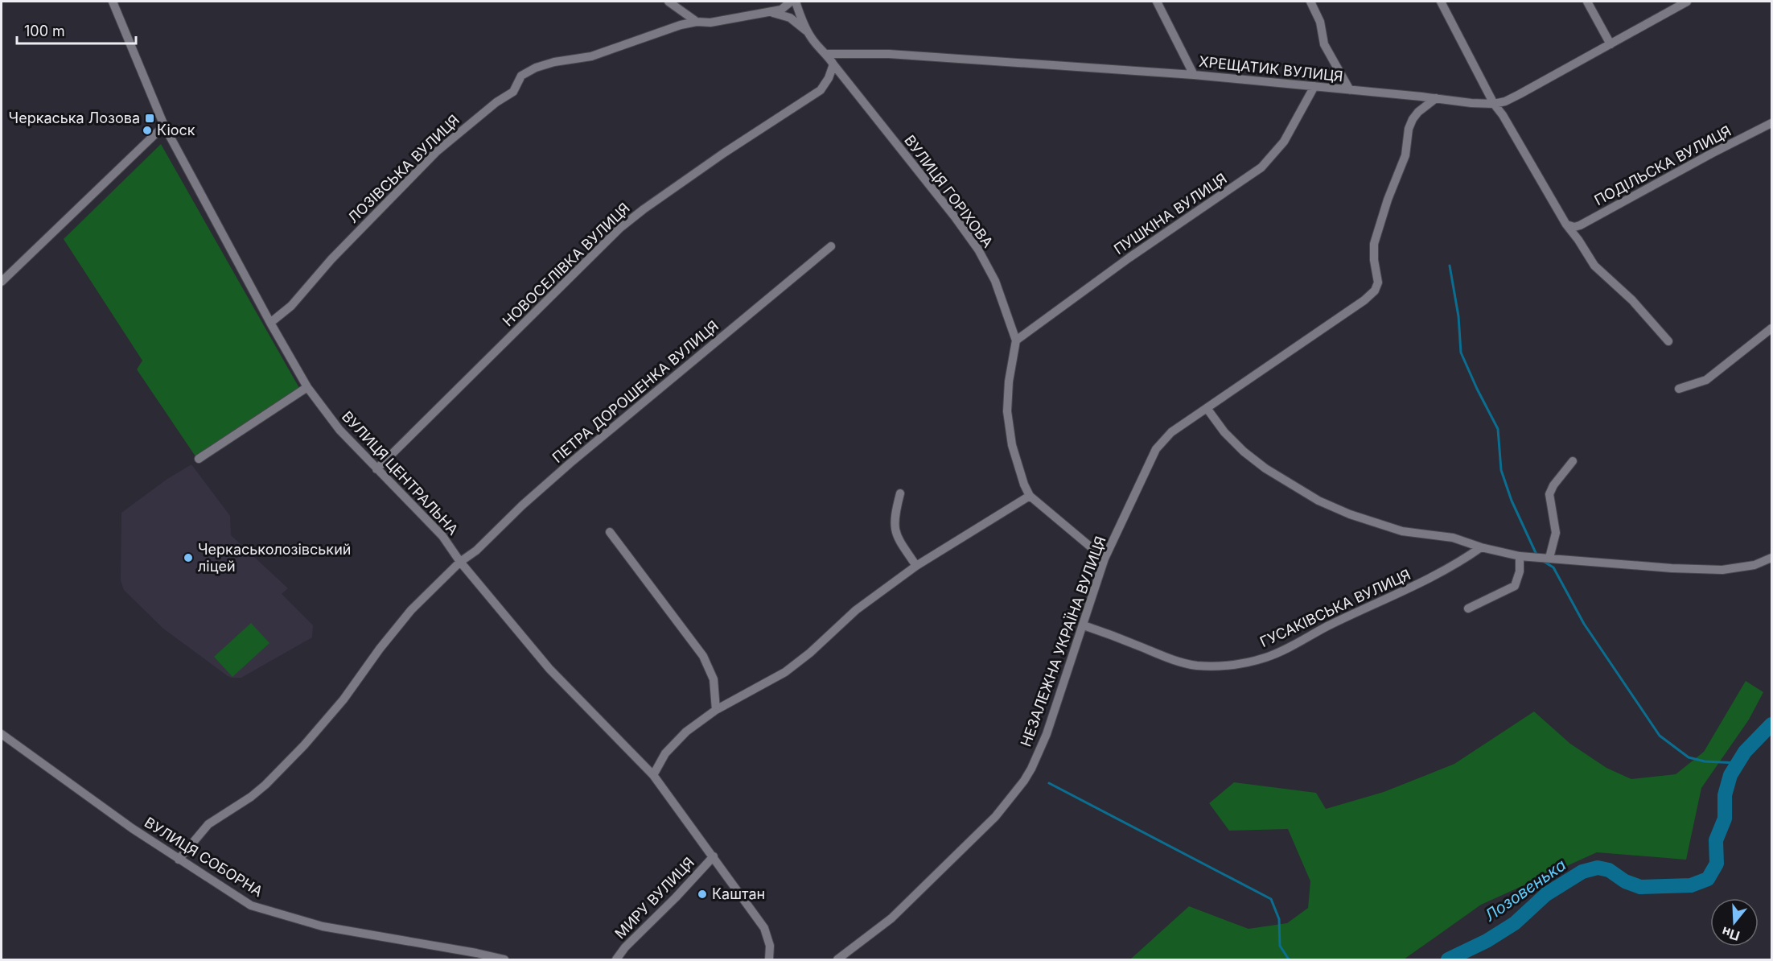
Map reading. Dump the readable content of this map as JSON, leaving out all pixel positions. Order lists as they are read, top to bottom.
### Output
{
  "streets": {
    "street": [
      "ХРЕЩАТИК ВУЛИЦЯ",
      "ПОДІЛЬСКА ВУЛИЦЯ",
      "ЛОЗІВСЬКА ВУЛИЦЯ",
      "ВУЛИЦЯ ГОРІХОВА",
      "ПУШКІНА ВУЛИЦЯ",
      "НОВОСЕЛІВКА ВУЛИЦЯ",
      "ПЕТРА ДОРОШЕНКА ВУЛИЦЯ",
      "ВУЛИЦЯ ЦЕНТРАЛЬНА",
      "ГУСАКІВСЬКА ВУЛИЦЯ",
      "НЕЗАЛЕЖНА УКРАЇНА ВУЛИЦЯ",
      "ВУЛИЦЯ СОБОРНА",
      "МИРУ ВУЛИЦЯ"
    ]
  },
  "crossings": [
    ["ХРЕЩАТИК ВУЛИЦЯ", "ВУЛИЦЯ ГОРІХОВА"],
    ["ХРЕЩАТИК ВУЛИЦЯ", "ПУШКІНА ВУЛИЦЯ"],
    ["ХРЕЩАТИК ВУЛИЦЯ", "НЕЗАЛЕЖНА УКРАЇНА ВУЛИЦЯ"],
    ["ЛОЗІВСЬКА ВУЛИЦЯ", "ВУЛИЦЯ ЦЕНТРАЛЬНА"],
    ["ВУЛИЦЯ ГОРІХОВА", "ПУШКІНА ВУЛИЦЯ"],
    ["ВУЛИЦЯ ГОРІХОВА", "НОВОСЕЛІВКА ВУЛИЦЯ"],
    ["ВУЛИЦЯ ГОРІХОВА", "НЕЗАЛЕЖНА УКРАЇНА ВУЛИЦЯ"],
    ["НОВОСЕЛІВКА ВУЛИЦЯ", "ВУЛИЦЯ ЦЕНТРАЛЬНА"],
    ["ПЕТРА ДОРОШЕНКА ВУЛИЦЯ", "ВУЛИЦЯ ЦЕНТРАЛЬНА"],
    ["ПЕТРА ДОРОШЕНКА ВУЛИЦЯ", "ВУЛИЦЯ СОБОРНА"],
    ["ВУЛИЦЯ ЦЕНТРАЛЬНА", "МИРУ ВУЛИЦЯ"],
    ["ГУСАКІВСЬКА ВУЛИЦЯ", "НЕЗАЛЕЖНА УКРАЇНА ВУЛИЦЯ"]
  ],
  "water": ["Лозовенька"],
  "places": {
    "transit": ["Черкаська Лозова"],
    "other": ["Кіоск", "Черкаськолозівський ліцей", "Каштан"]
  },
  "scale_bar": "100 m",
  "north": "bottom"
}
